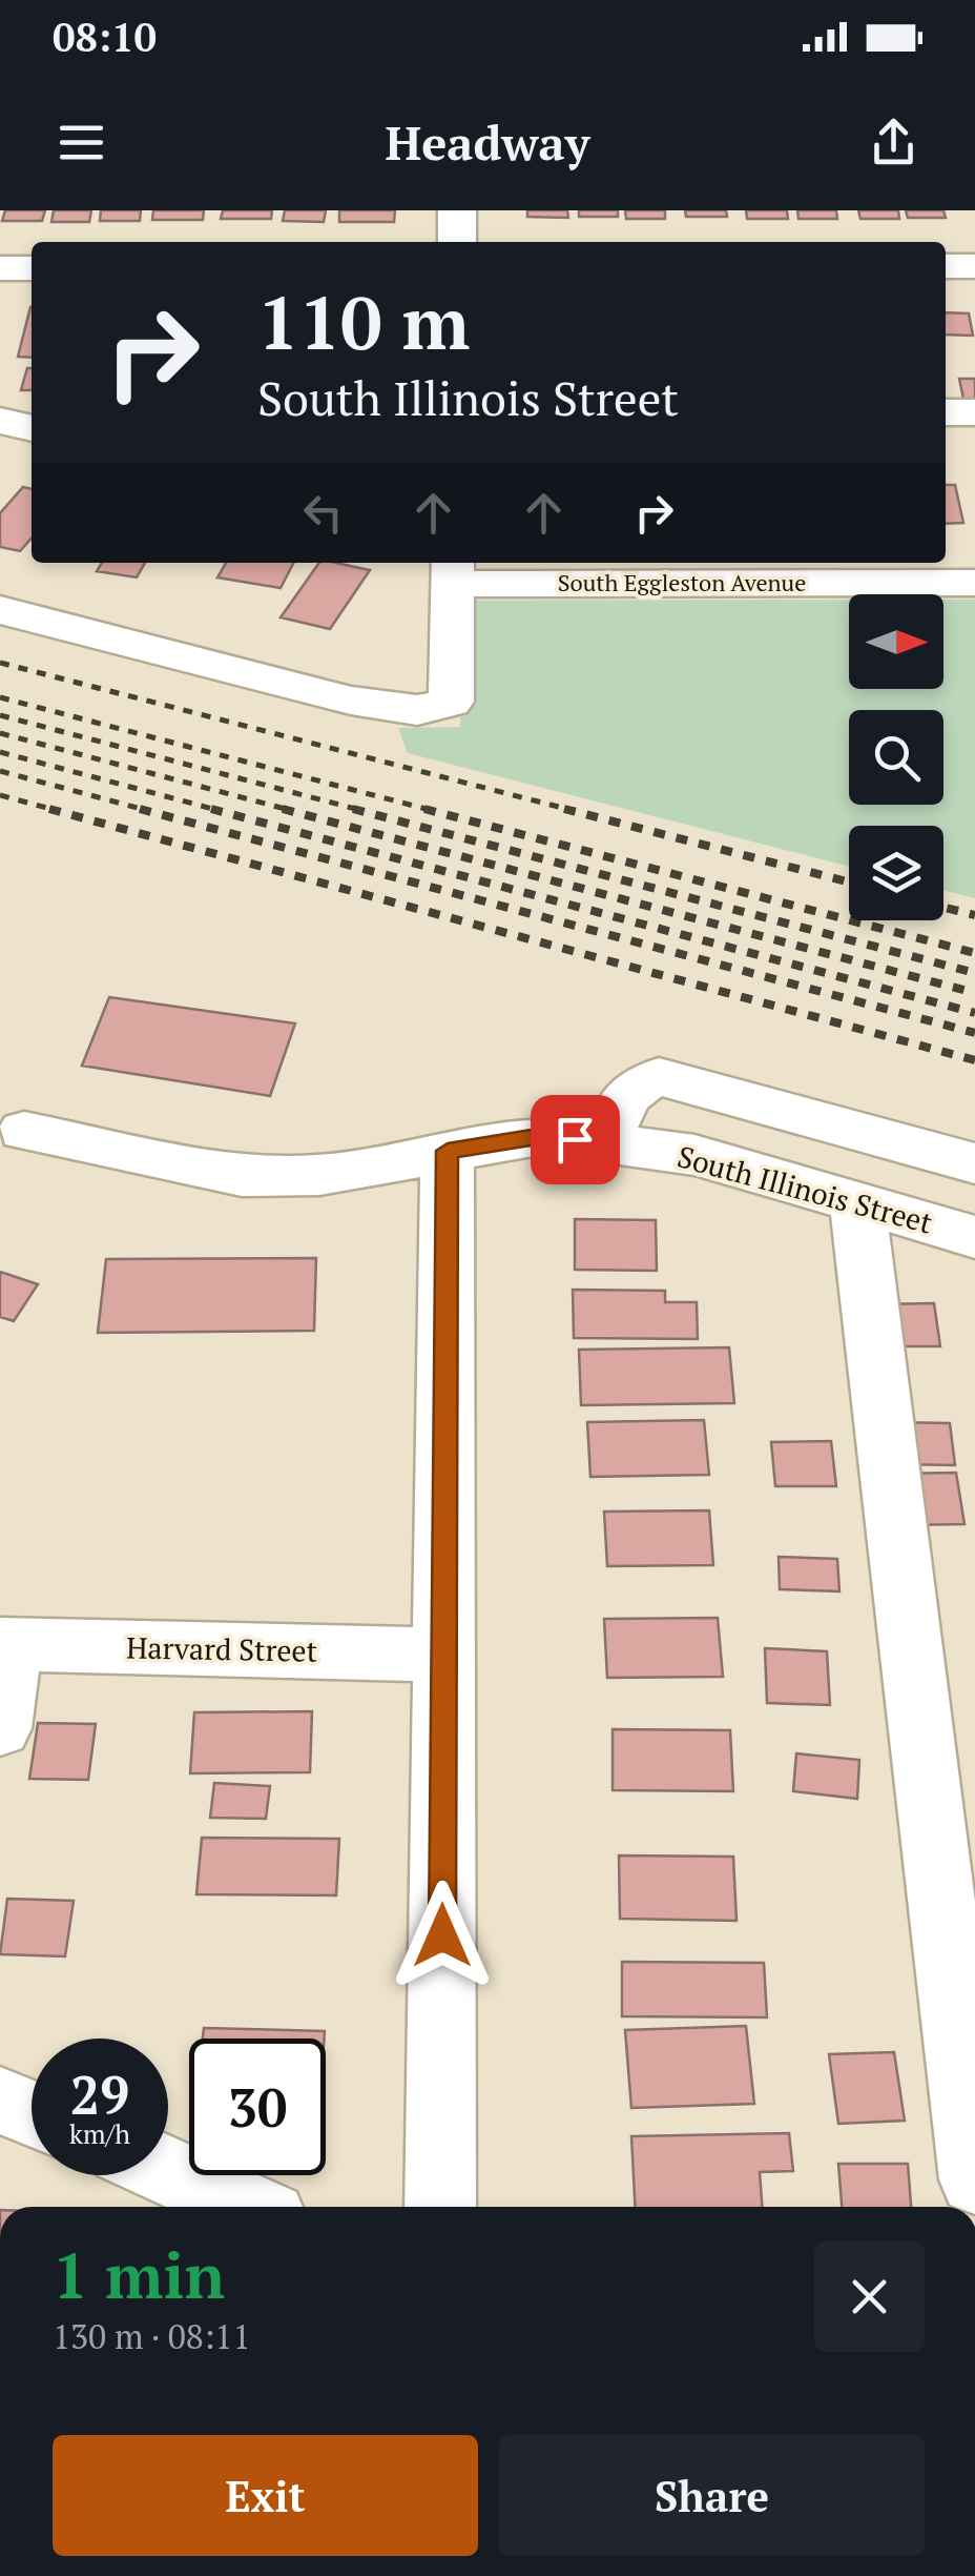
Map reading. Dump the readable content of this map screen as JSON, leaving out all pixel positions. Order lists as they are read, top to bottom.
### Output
{
  "streets": {
    "street": ["South Eggleston Avenue", "South Illinois Street", "Harvard Street"]
  },
  "north": "right",
  "page": {
    "status": "08:10",
    "header": "Headway",
    "turn": ["110 m", "South Illinois Street"],
    "speed": "29 km/h",
    "limit": "30",
    "heading": ["1 min", "130 m · 08:11"],
    "buttons": ["Exit", "Share"]
  }
}
